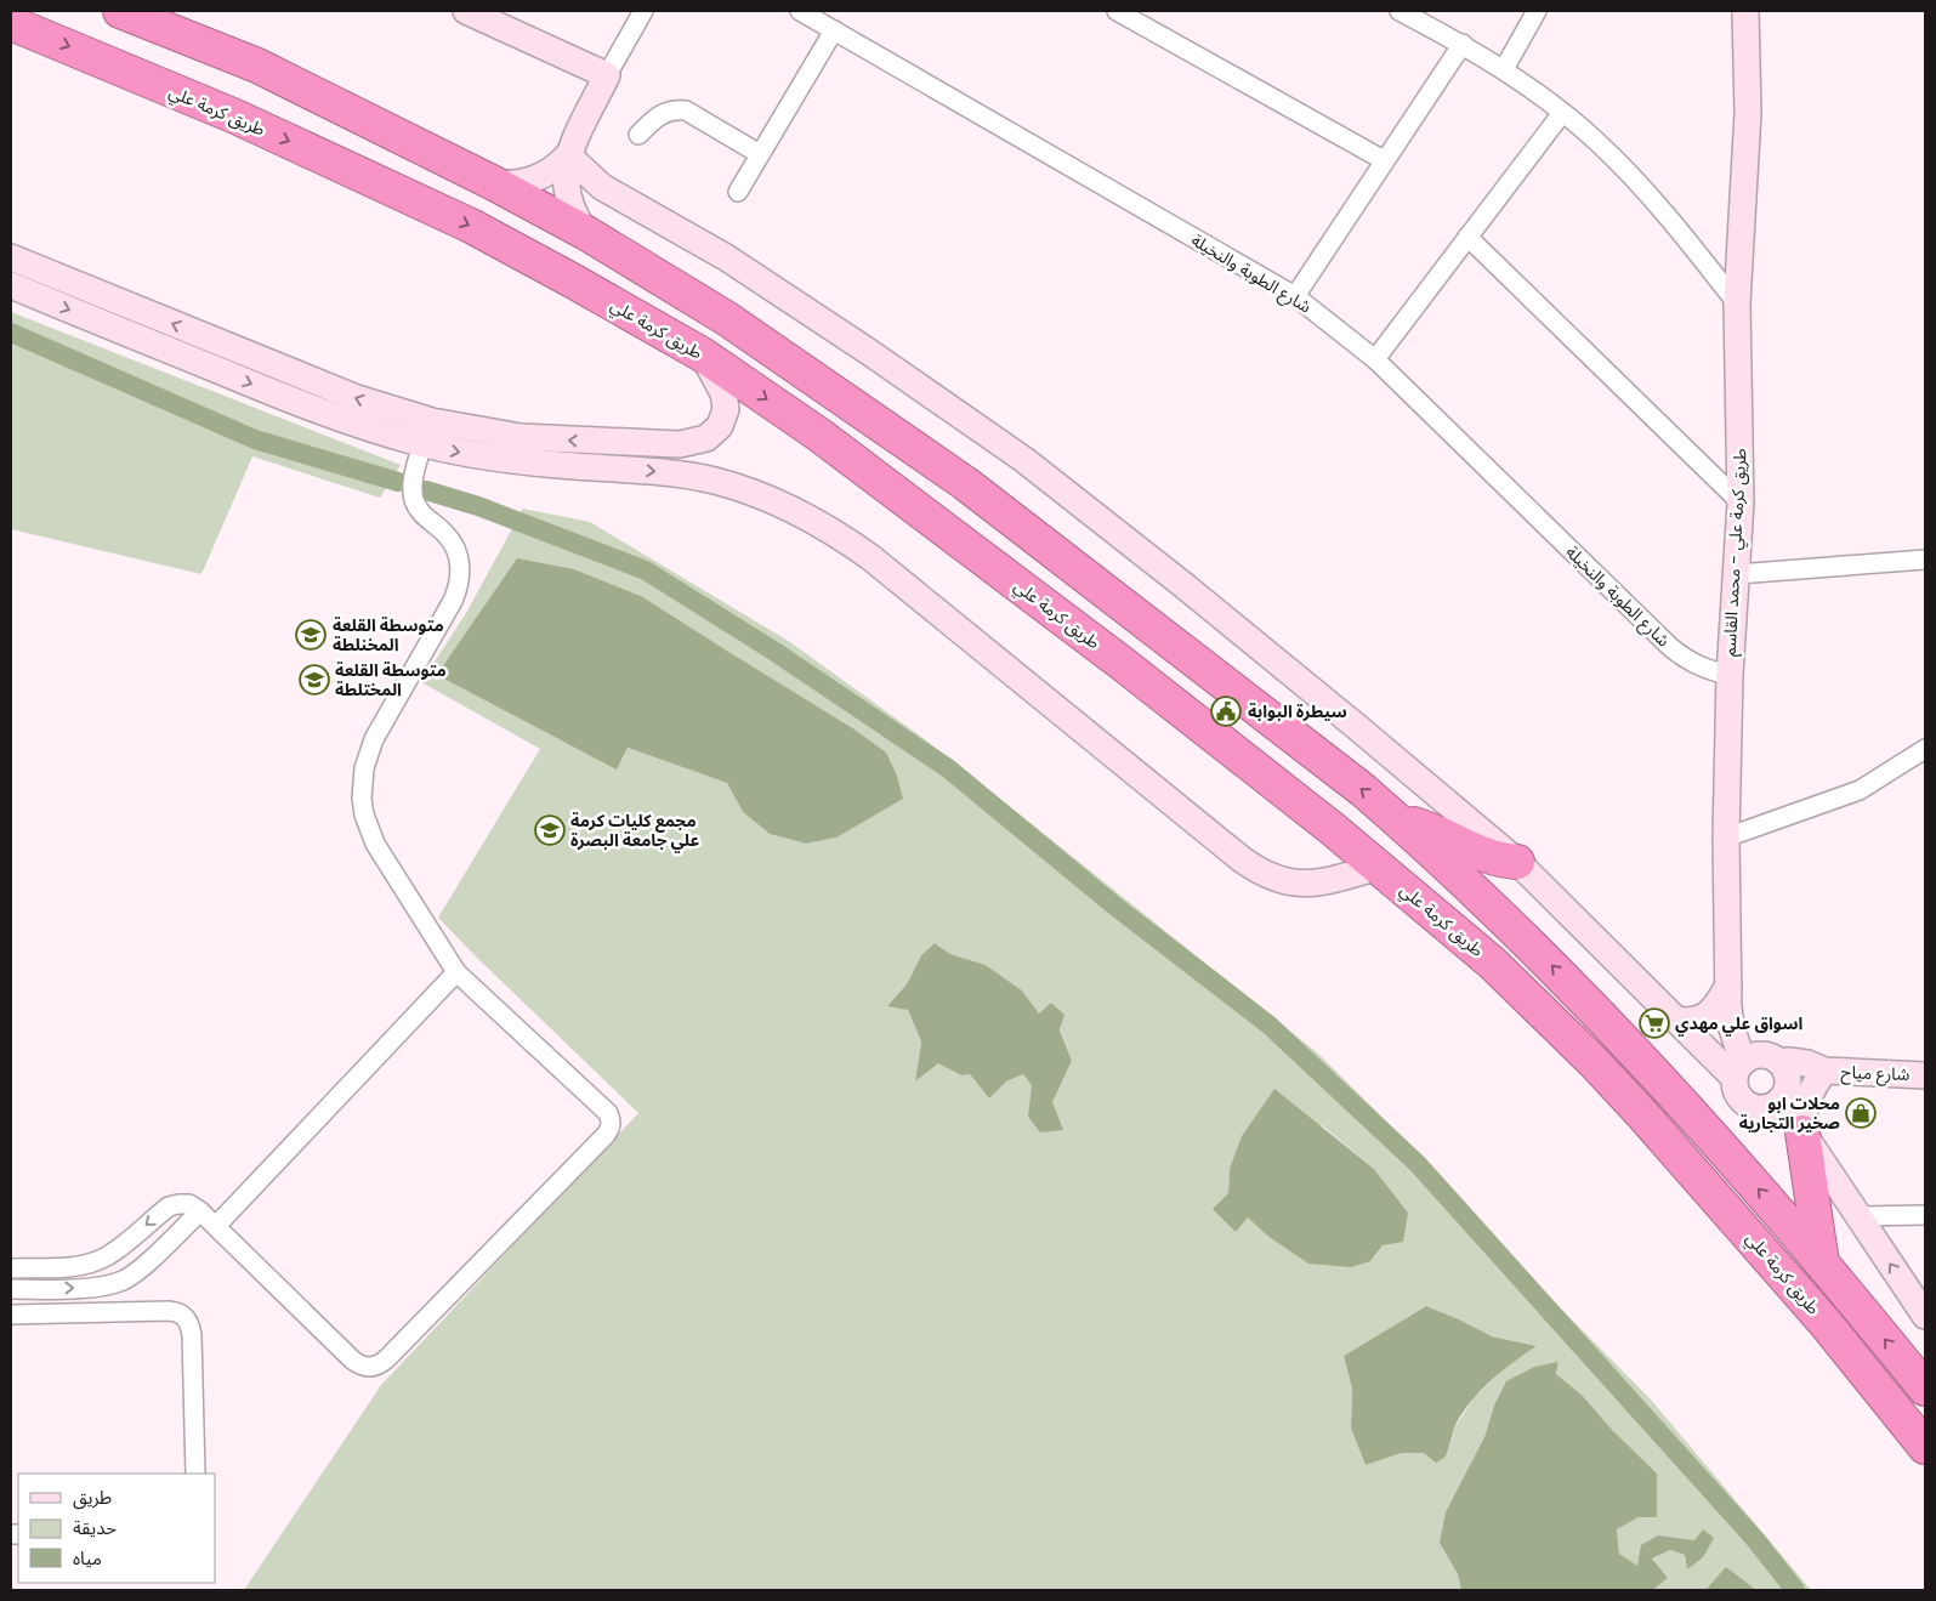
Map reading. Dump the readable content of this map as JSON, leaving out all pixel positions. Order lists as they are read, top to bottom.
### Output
{
  "streets": {
    "highway": ["طريق كرمة علي"],
    "main road": ["طريق كرمة علي - محمد القاسم", "شارع مياح"],
    "street": ["شارع الطوبة والنخيلة"]
  },
  "crossings": [
    ["شارع الطوبة والنخيلة", "طريق كرمة علي - محمد القاسم"],
    ["طريق كرمة علي - محمد القاسم", "شارع مياح"]
  ],
  "places": {
    "school or university": ["متوسطة القلعة المخنلطة", "متوسطة القلعة المختلطة", "مجمع كليات كرمة علي جامعة البصرة"],
    "public building": ["سيطرة البوابة"],
    "supermarket": ["اسواق علي مهدي"],
    "shop": ["محلات ابو صخير التجارية"]
  },
  "legend": ["طريق", "حديقة", "مياه"]
}
